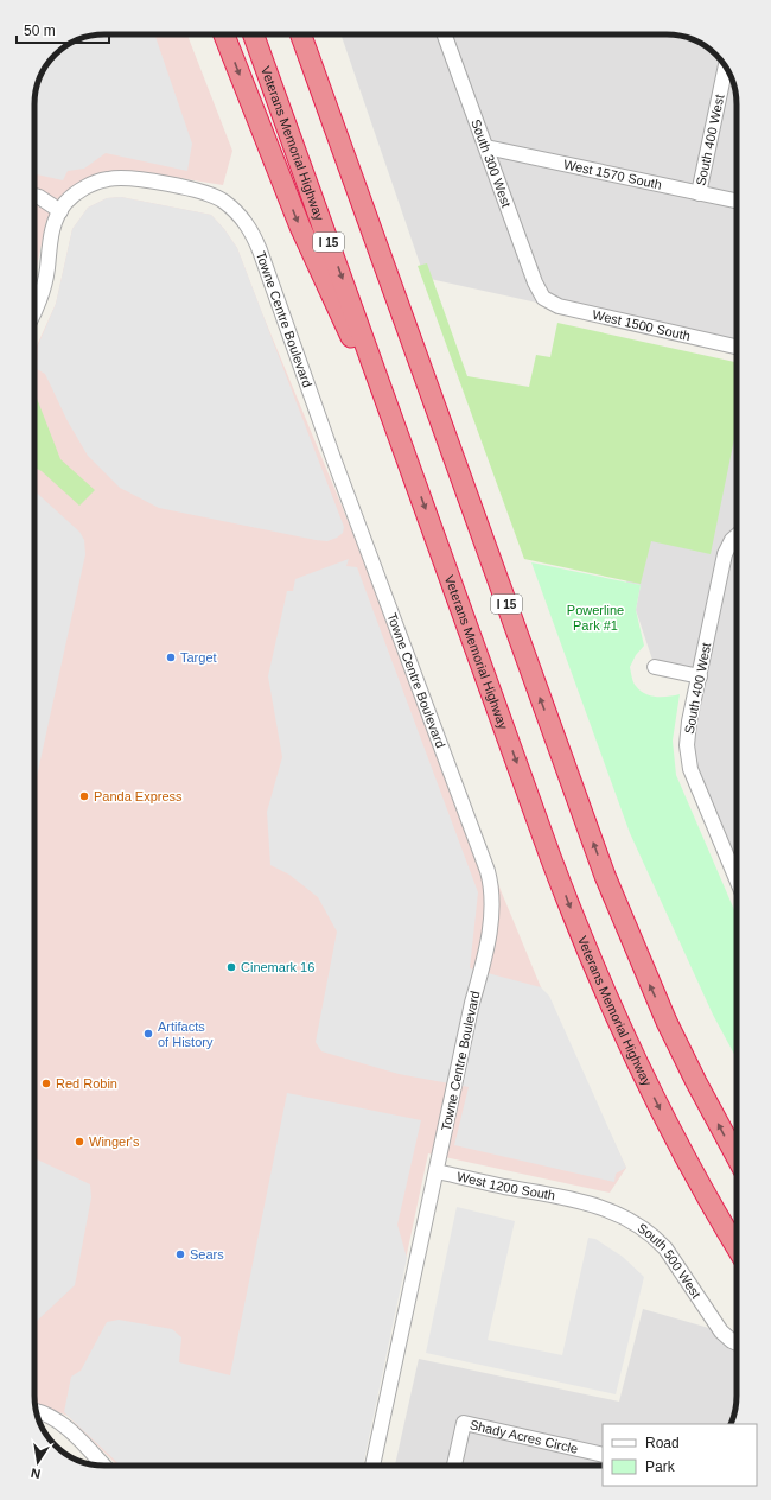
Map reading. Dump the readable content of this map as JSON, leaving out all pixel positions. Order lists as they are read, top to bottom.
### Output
{
  "streets": {
    "highway": ["Veterans Memorial Highway", "I 15"],
    "street": [
      "South 400 West",
      "South 300 West",
      "West 1570 South",
      "Towne Centre Boulevard",
      "West 1500 South",
      "West 1200 South",
      "South 500 West",
      "Shady Acres Circle"
    ]
  },
  "crossings": [
    ["South 400 West", "West 1570 South"],
    ["South 300 West", "West 1570 South"],
    ["South 300 West", "West 1500 South"],
    ["Towne Centre Boulevard", "West 1200 South"],
    ["West 1200 South", "South 500 West"]
  ],
  "parks": ["Powerline Park #1"],
  "places": [
    "Target",
    "Panda Express",
    "Cinemark 16",
    "Artifacts of History",
    "Red Robin",
    "Winger's",
    "Sears"
  ],
  "legend": ["Road", "Park"],
  "scale_bar": "50 m",
  "north": "bottom"
}
